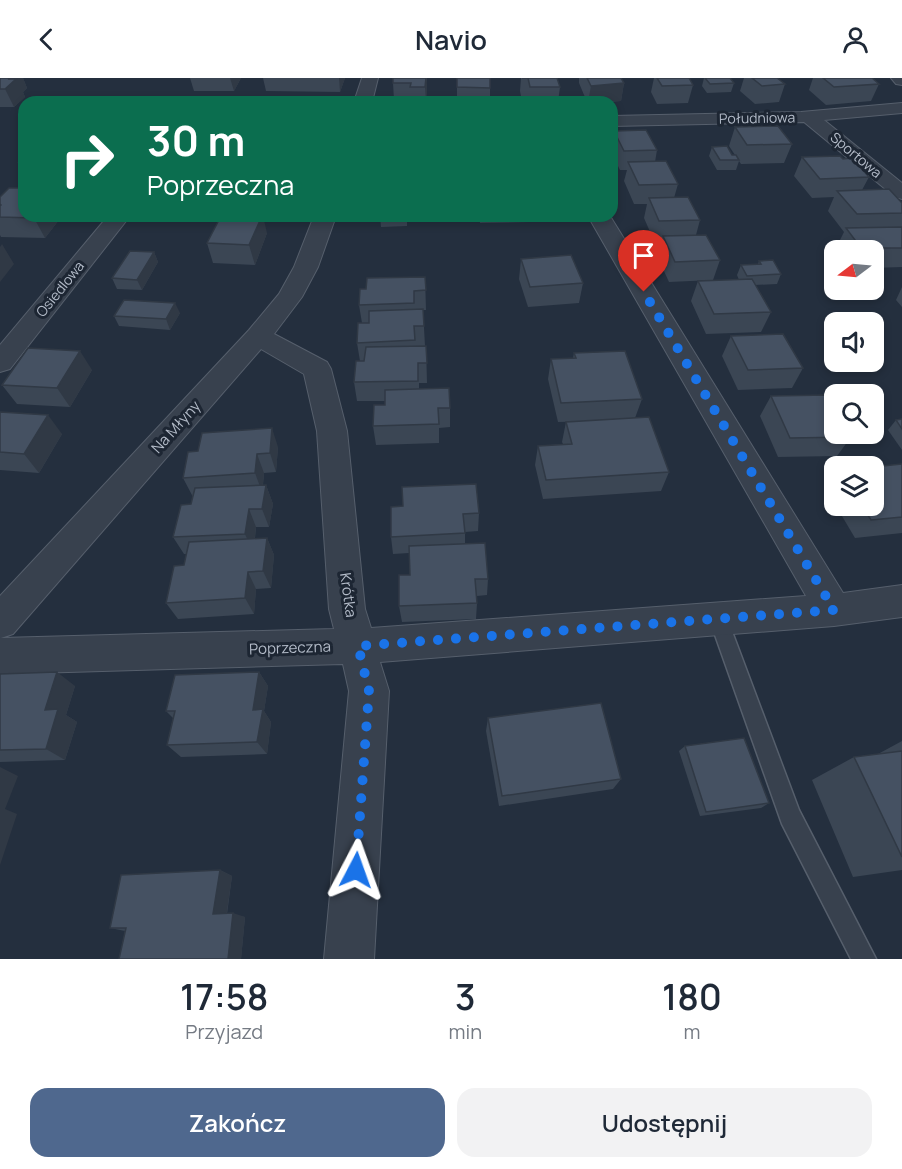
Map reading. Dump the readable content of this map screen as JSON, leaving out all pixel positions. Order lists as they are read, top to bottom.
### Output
{
  "streets": {
    "street": [
      "Południowa",
      "Sportowa",
      "Osiedlowa",
      "Na Młyny",
      "Krótka",
      "Poprzeczna"
    ]
  },
  "crossings": [
    ["Południowa", "Sportowa"],
    ["Na Młyny", "Krótka"],
    ["Krótka", "Poprzeczna"]
  ],
  "north": "left",
  "page": {
    "header": "Navio",
    "turn": ["30 m", "Poprzeczna"],
    "eta": [
      "17:58",
      "Przyjazd",
      "3",
      "min",
      "180",
      "m"
    ],
    "buttons": ["Zakończ", "Udostępnij"]
  }
}
